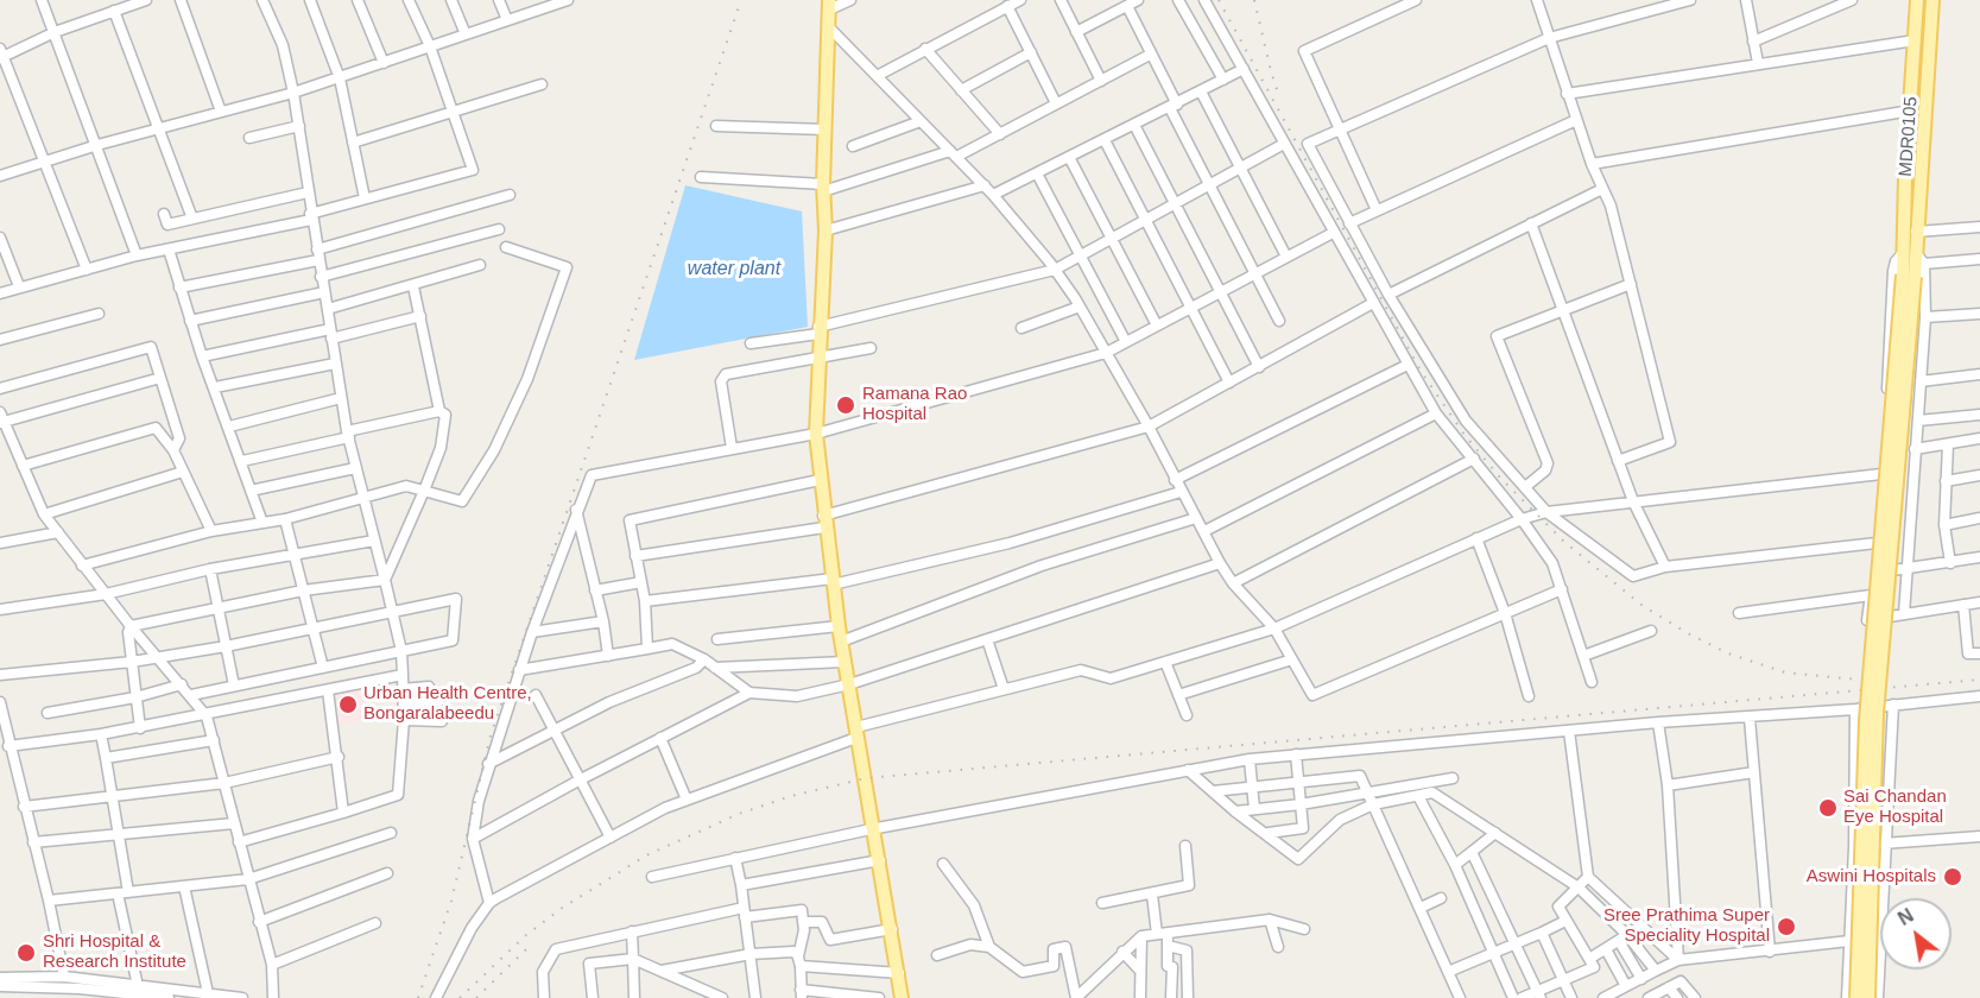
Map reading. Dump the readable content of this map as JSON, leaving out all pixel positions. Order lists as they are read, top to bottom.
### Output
{
  "streets": {
    "main road": ["MDR0105"]
  },
  "water": ["water plant"],
  "places": [
    "Ramana Rao Hospital",
    "Urban Health Centre, Bongaralabeedu",
    "Sai Chandan Eye Hospital",
    "Aswini Hospitals",
    "Sree Prathima Super Speciality Hospital",
    "Shri Hospital & Research Institute"
  ],
  "north": "top left"
}
